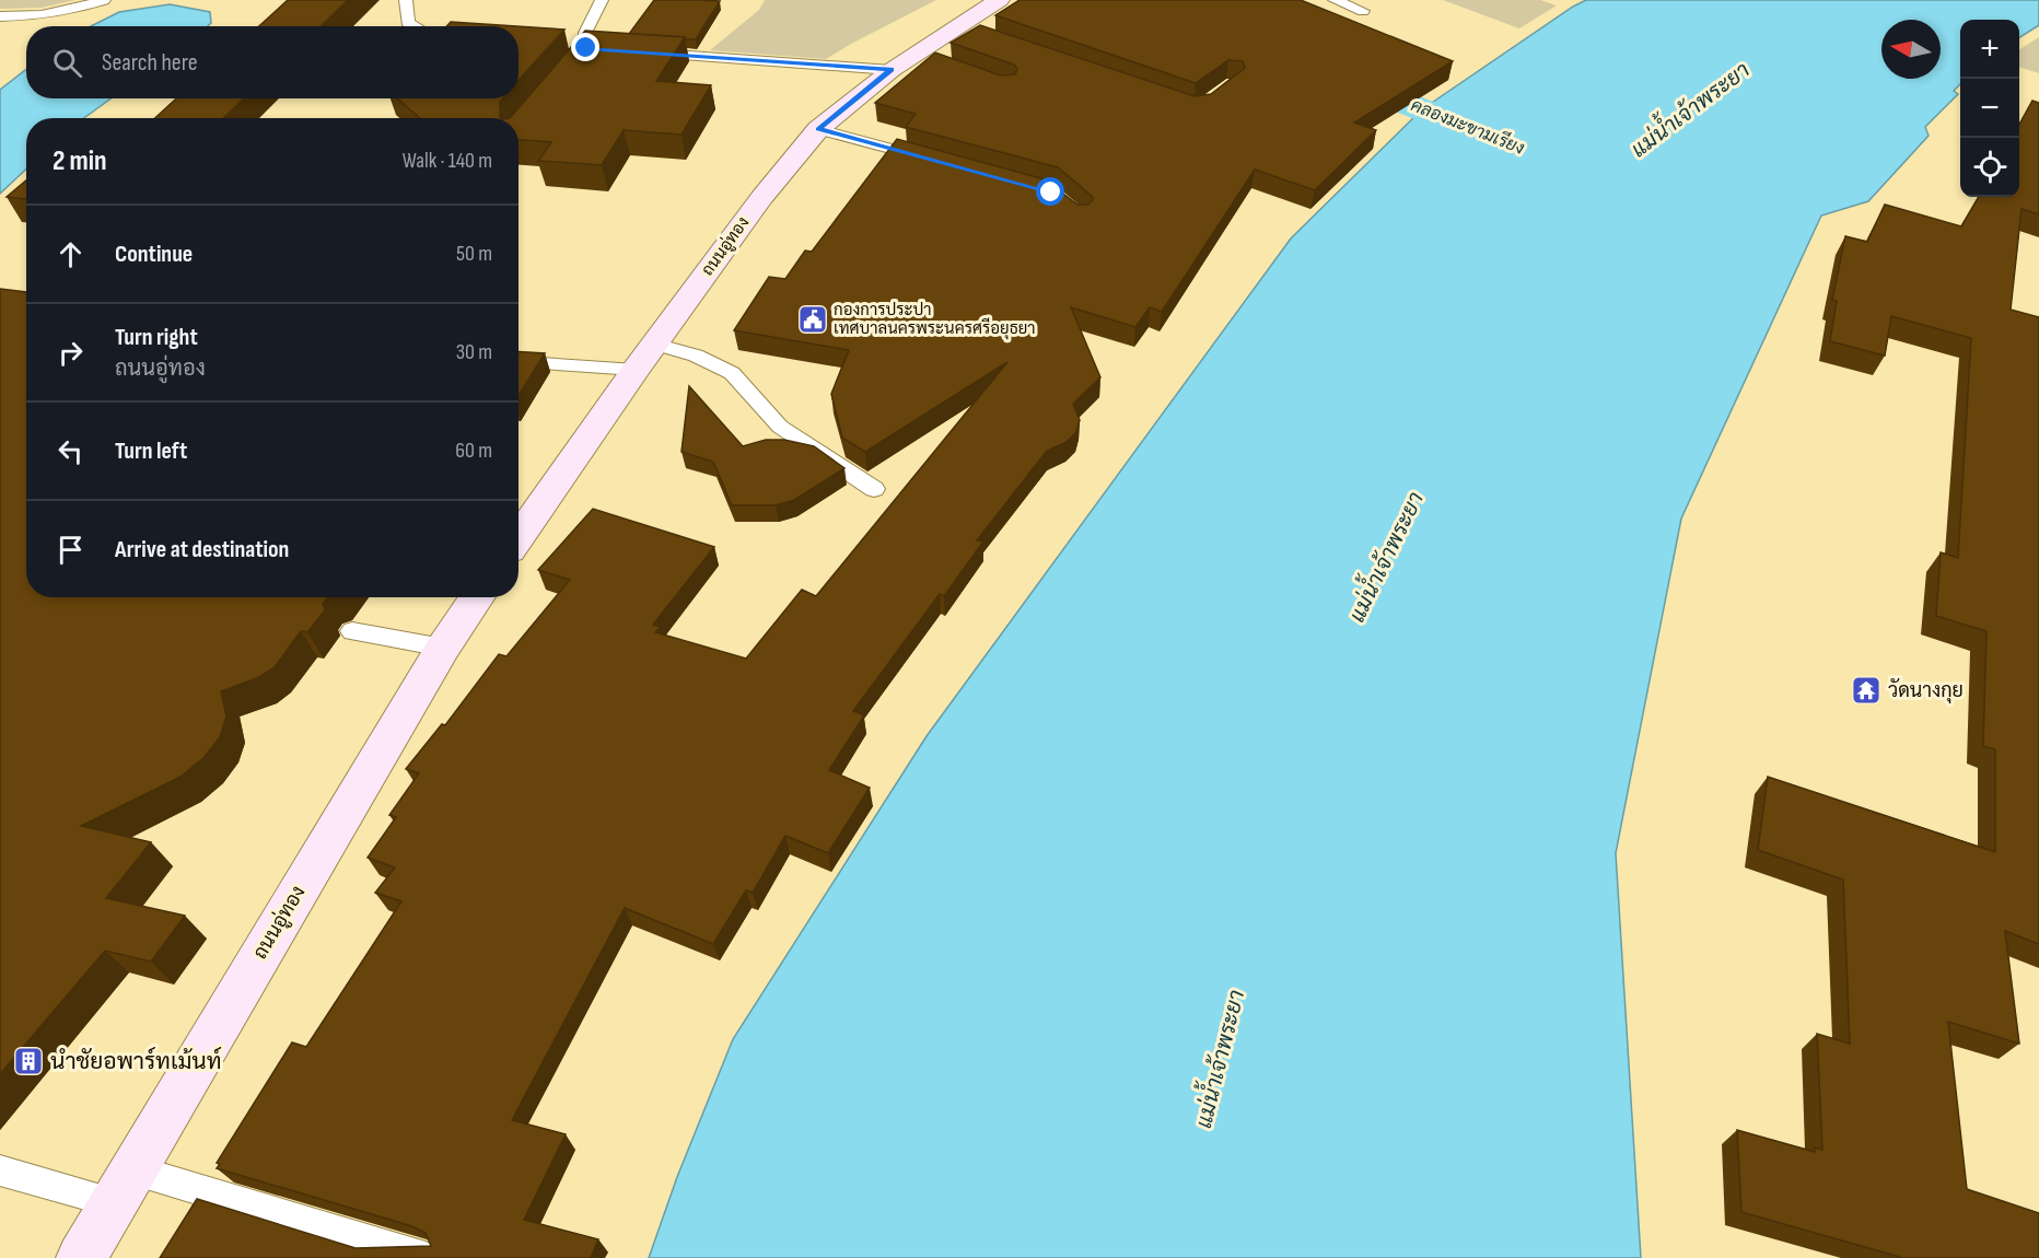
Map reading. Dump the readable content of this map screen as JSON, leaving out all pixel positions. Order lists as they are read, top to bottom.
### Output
{
  "streets": {
    "main road": ["ถนนอู่ทอง"]
  },
  "water": ["แม่น้ำเจ้าพระยา", "คลองมะขามเรียง"],
  "places": {
    "public building": ["กองการประปา เทศบาลนครพระนครศรีอยุธยา"],
    "temple": ["วัดนางกุย"],
    "building": ["นำชัยอพาร์ทเม้นท์"]
  },
  "north": "left",
  "page": {
    "map_buttons": ["+", "−"],
    "search": "Search here",
    "heading": ["2 min", "Walk · 140 m"],
    "list": [
      ["Continue", "50 m"],
      ["Turn right", "ถนนอู่ทอง", "30 m"],
      ["Turn left", "60 m"],
      "Arrive at destination"
    ]
  }
}
